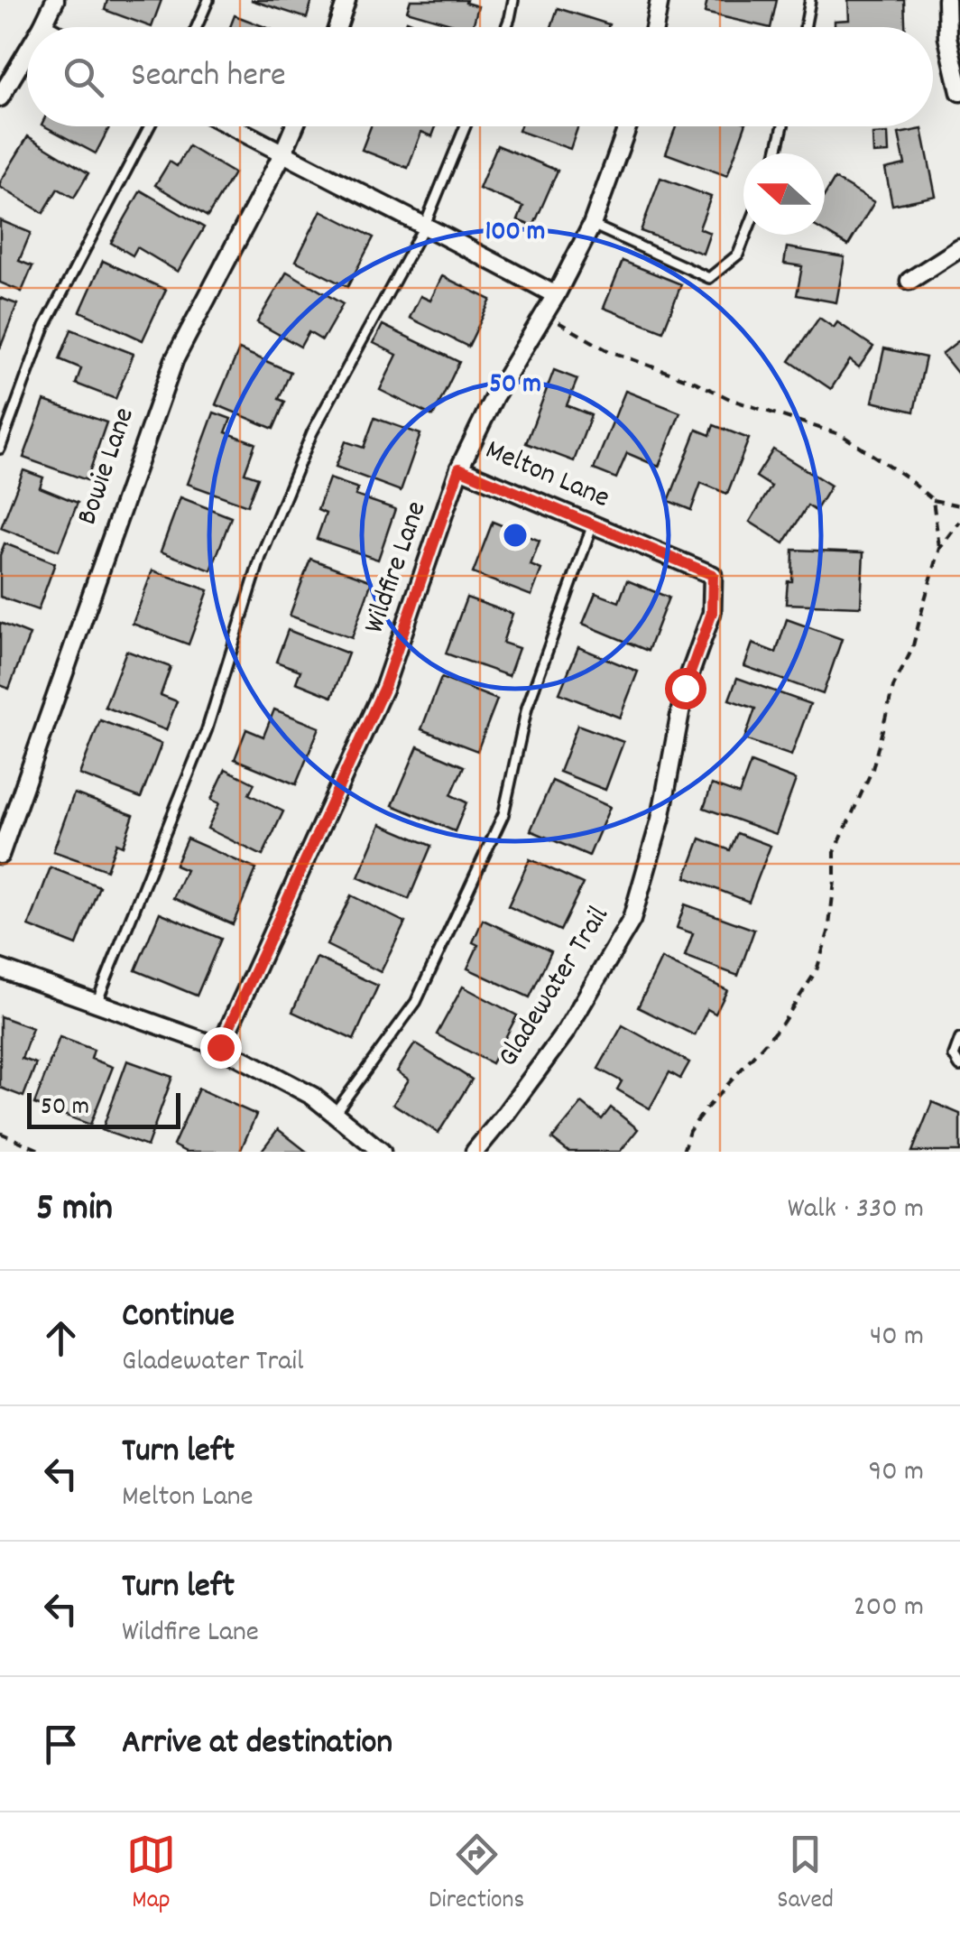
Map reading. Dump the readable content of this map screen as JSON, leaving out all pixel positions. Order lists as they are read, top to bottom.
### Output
{
  "streets": {
    "street": [
      "Bowie Lane",
      "Melton Lane",
      "Wildfire Lane",
      "Gladewater Trail"
    ]
  },
  "crossings": [
    ["Melton Lane", "Wildfire Lane"],
    ["Melton Lane", "Gladewater Trail"]
  ],
  "scale_bar": "50 m",
  "north": "left",
  "page": {
    "search": "Search here",
    "scale": "50 m",
    "heading": ["5 min", "Walk · 330 m"],
    "list": [
      ["Continue", "Gladewater Trail", "40 m"],
      ["Turn left", "Melton Lane", "90 m"],
      ["Turn left", "Wildfire Lane", "200 m"],
      "Arrive at destination"
    ],
    "nav": ["Map", "Directions", "Saved"]
  },
  "rings": ["100 m", "50 m"]
}
